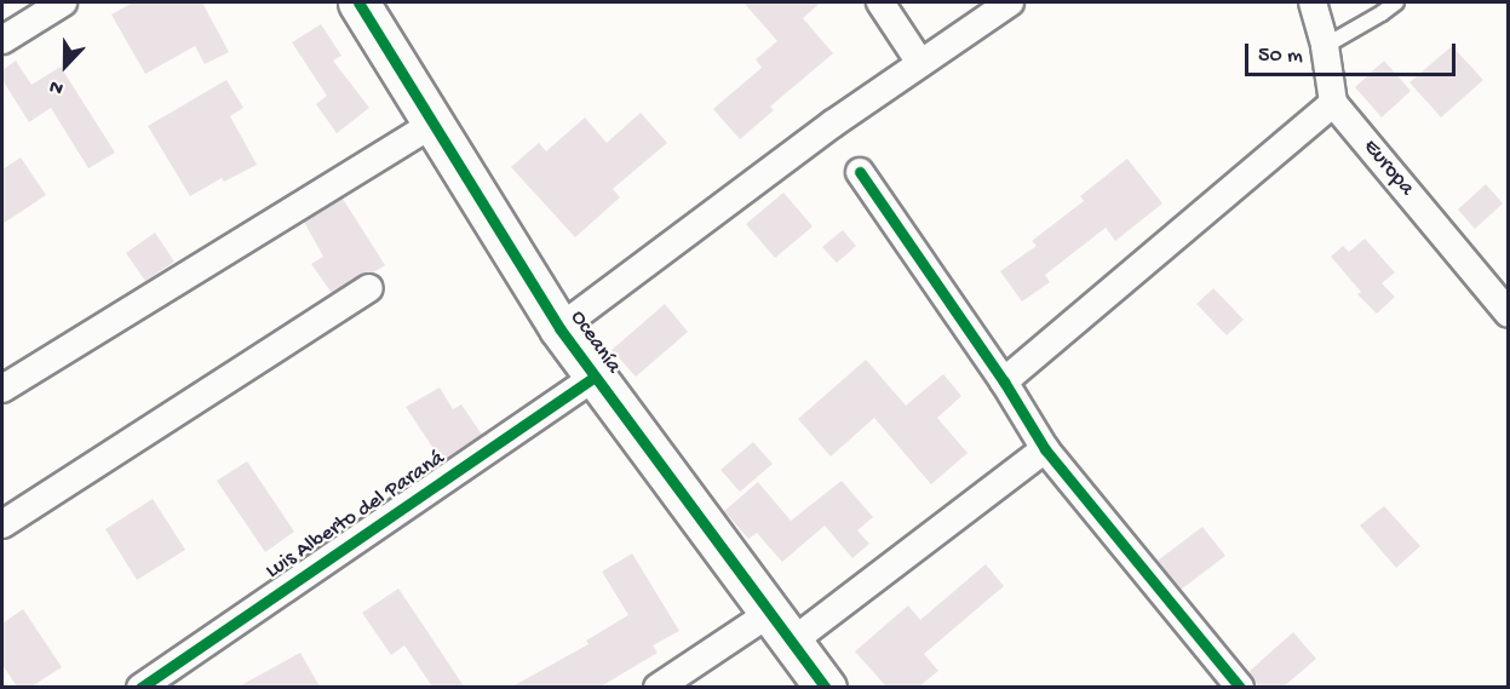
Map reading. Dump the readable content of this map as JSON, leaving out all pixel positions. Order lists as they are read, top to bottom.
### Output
{
  "streets": {
    "street": ["Europa", "Oceanía", "Luis Alberto del Paraná"]
  },
  "crossings": [
    ["Oceanía", "Luis Alberto del Paraná"]
  ],
  "scale_bar": "50 m",
  "north": "bottom"
}
